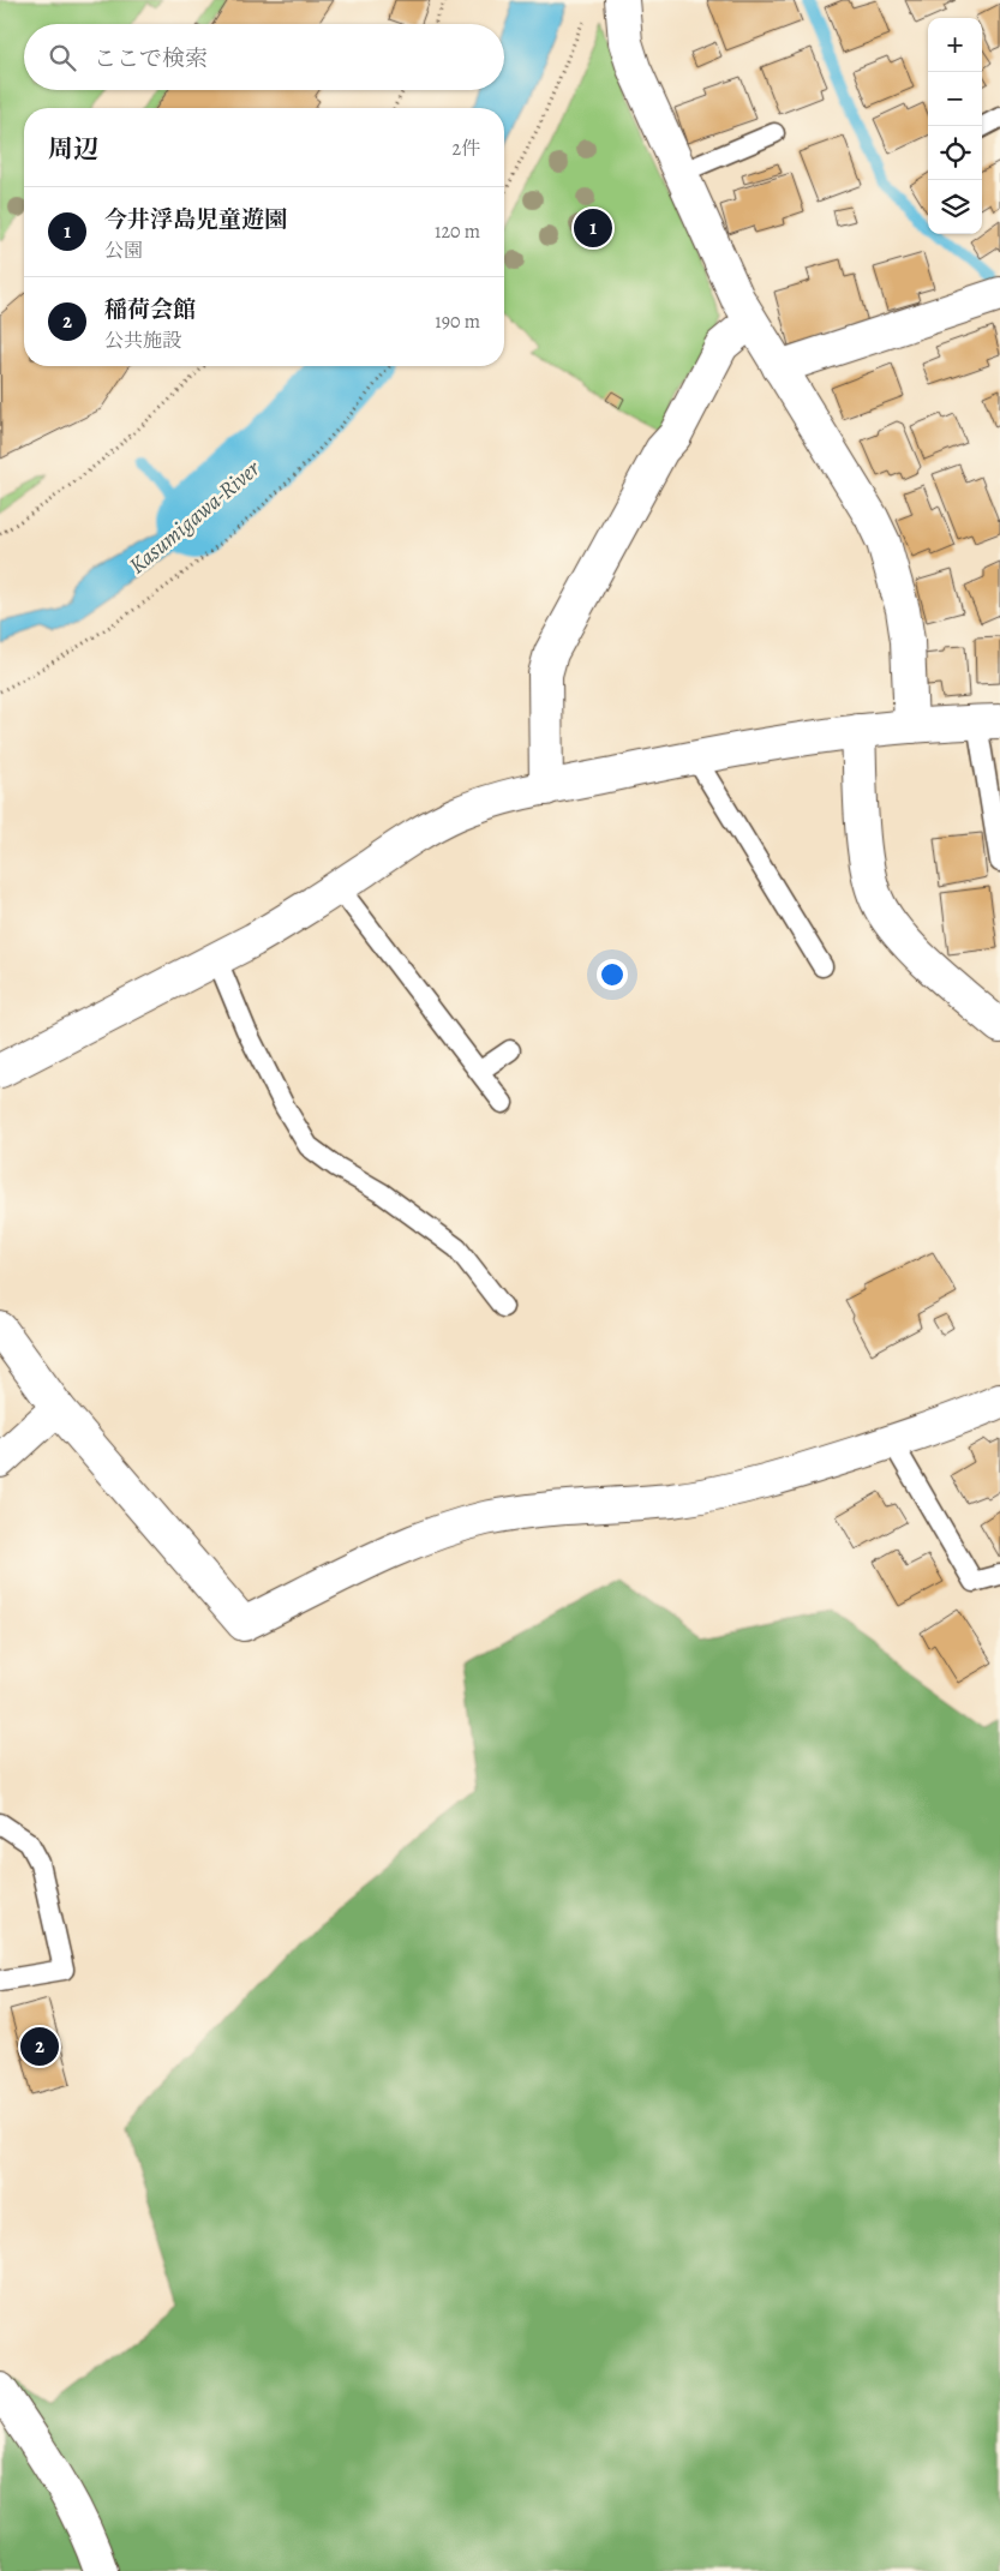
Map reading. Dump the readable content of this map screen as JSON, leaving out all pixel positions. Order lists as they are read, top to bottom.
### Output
{
  "water": ["Kasumigawa-River"],
  "page": {
    "map_buttons": ["+", "−"],
    "search": "ここで検索",
    "heading": ["周辺", "2件"],
    "list": [
      {
        "mark": "1",
        "name": "今井浮島児童遊園",
        "note": "公園",
        "value": "120 m"
      },
      {
        "mark": "2",
        "name": "稲荷会館",
        "note": "公共施設",
        "value": "190 m"
      }
    ],
    "pins": ["1", "2"]
  }
}
